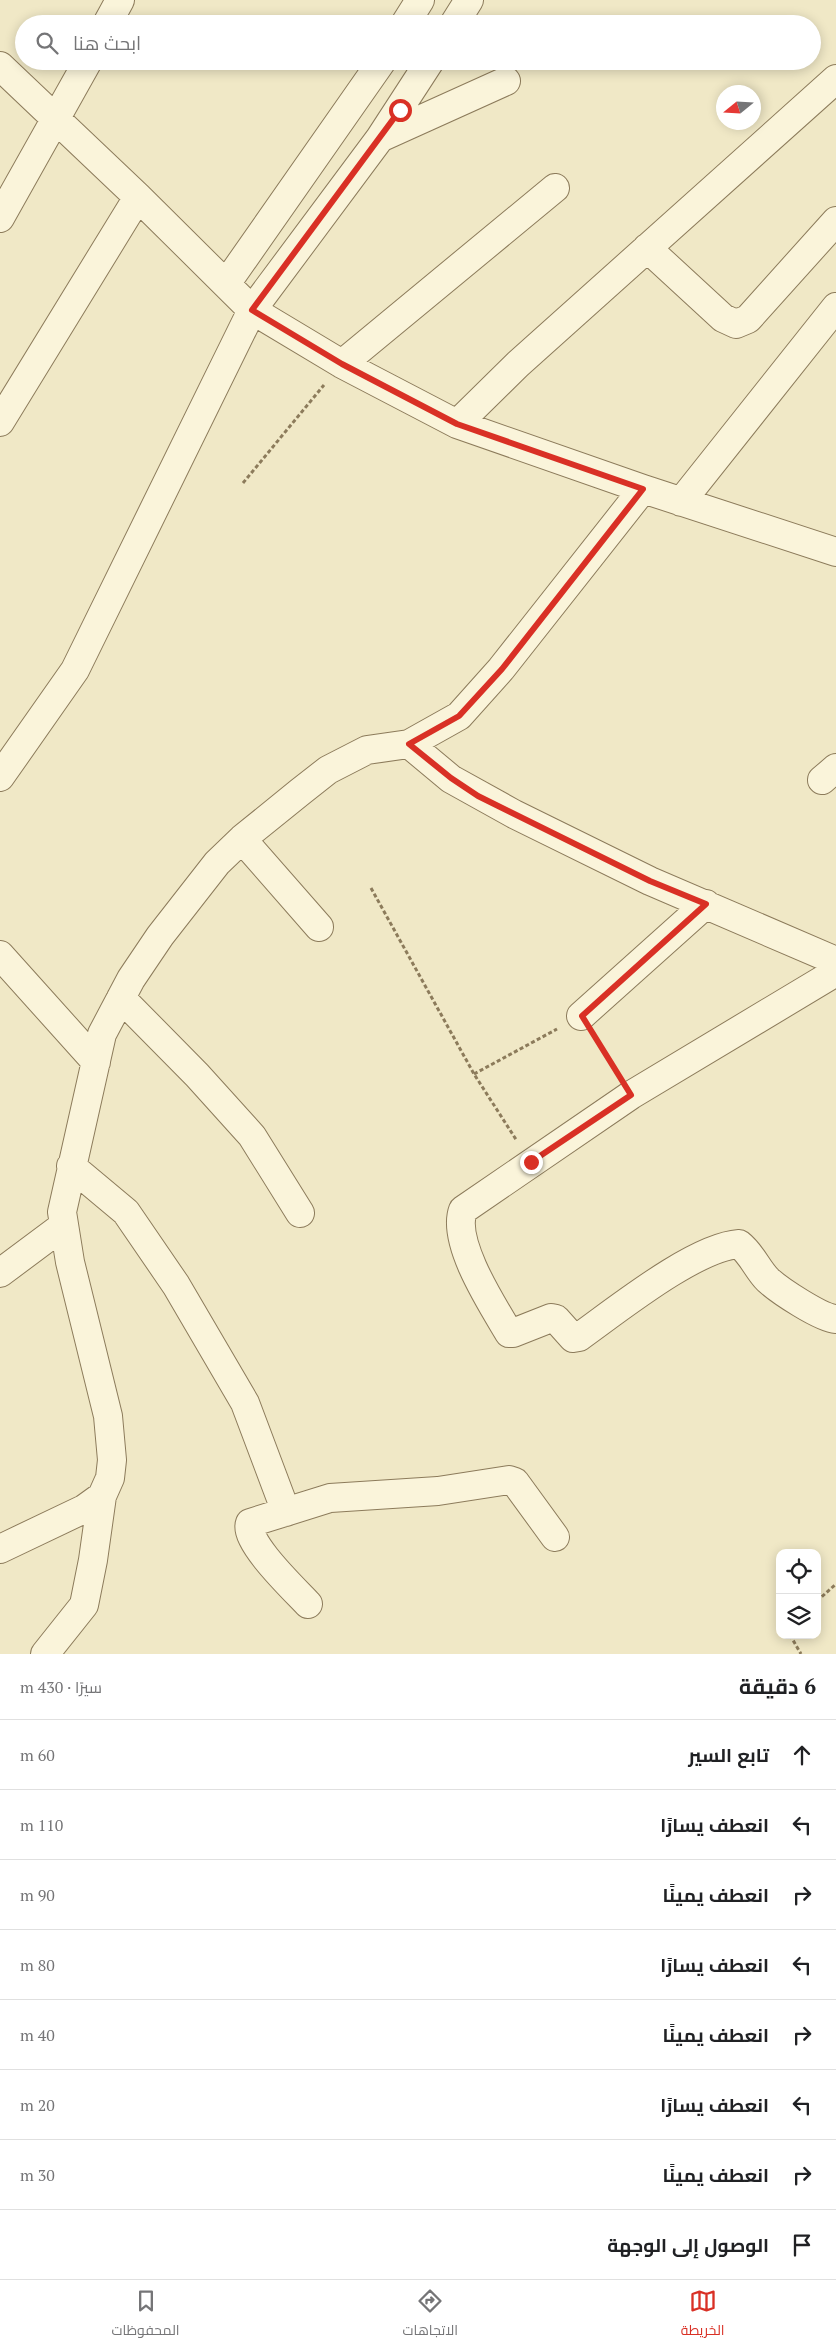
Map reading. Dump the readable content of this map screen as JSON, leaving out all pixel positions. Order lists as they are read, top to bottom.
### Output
{
  "north": "left",
  "page": {
    "search": "ابحث هنا",
    "heading": ["6 دقيقة", "سيرًا · 430 m"],
    "list": [
      ["تابع السير", "60 m"],
      ["انعطف يسارًا", "110 m"],
      ["انعطف يمينًا", "90 m"],
      ["انعطف يسارًا", "80 m"],
      ["انعطف يمينًا", "40 m"],
      ["انعطف يسارًا", "20 m"],
      ["انعطف يمينًا", "30 m"],
      "الوصول إلى الوجهة"
    ],
    "nav": ["الخريطة", "الاتجاهات", "المحفوظات"]
  }
}
